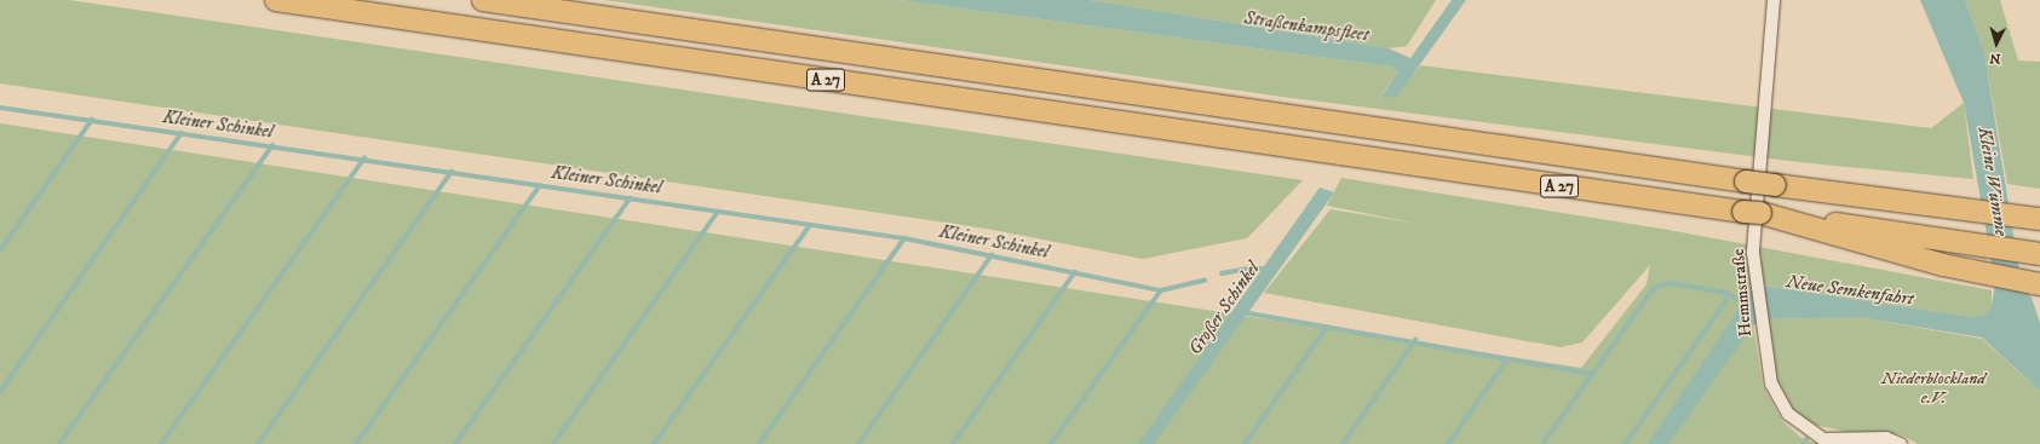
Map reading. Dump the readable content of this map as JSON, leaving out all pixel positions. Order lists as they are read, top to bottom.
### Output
{
  "streets": {
    "highway": ["A 27"],
    "street": ["Hemmstraße"]
  },
  "water": [
    "Straßenkampsfleet",
    "Kleiner Schinkel",
    "Kleine Wümme",
    "Neue Semkenfahrt",
    "Großer Schinkel"
  ],
  "parks": ["Niederblockland e.V."],
  "north": "bottom"
}
